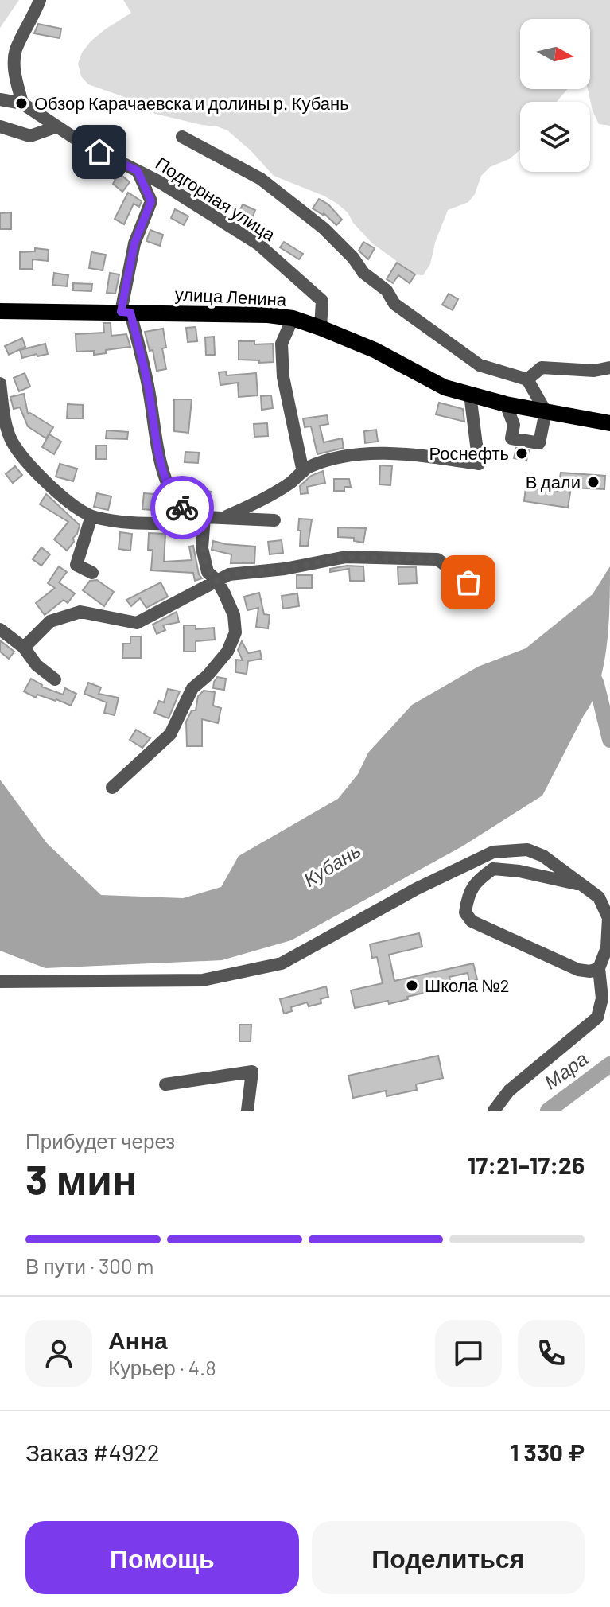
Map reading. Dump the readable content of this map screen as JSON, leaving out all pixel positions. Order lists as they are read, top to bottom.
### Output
{
  "streets": {
    "main road": ["улица Ленина"],
    "street": ["Подгорная улица"]
  },
  "crossings": [
    ["Подгорная улица", "улица Ленина"]
  ],
  "water": ["Кубань", "Мара"],
  "places": [
    "Обзор Карачаевска и долины р. Кубань",
    "Роснефть",
    "В дали",
    "Школа №2"
  ],
  "north": "right",
  "page": {
    "heading": ["3 мин", "Прибудет через", "17:21–17:26"],
    "panel": [
      "Анна",
      "Курьер · 4.8",
      "Заказ #4922",
      "1 330 ₽"
    ],
    "bar": "В пути · 300 m",
    "buttons": ["Помощь", "Поделиться"]
  }
}
